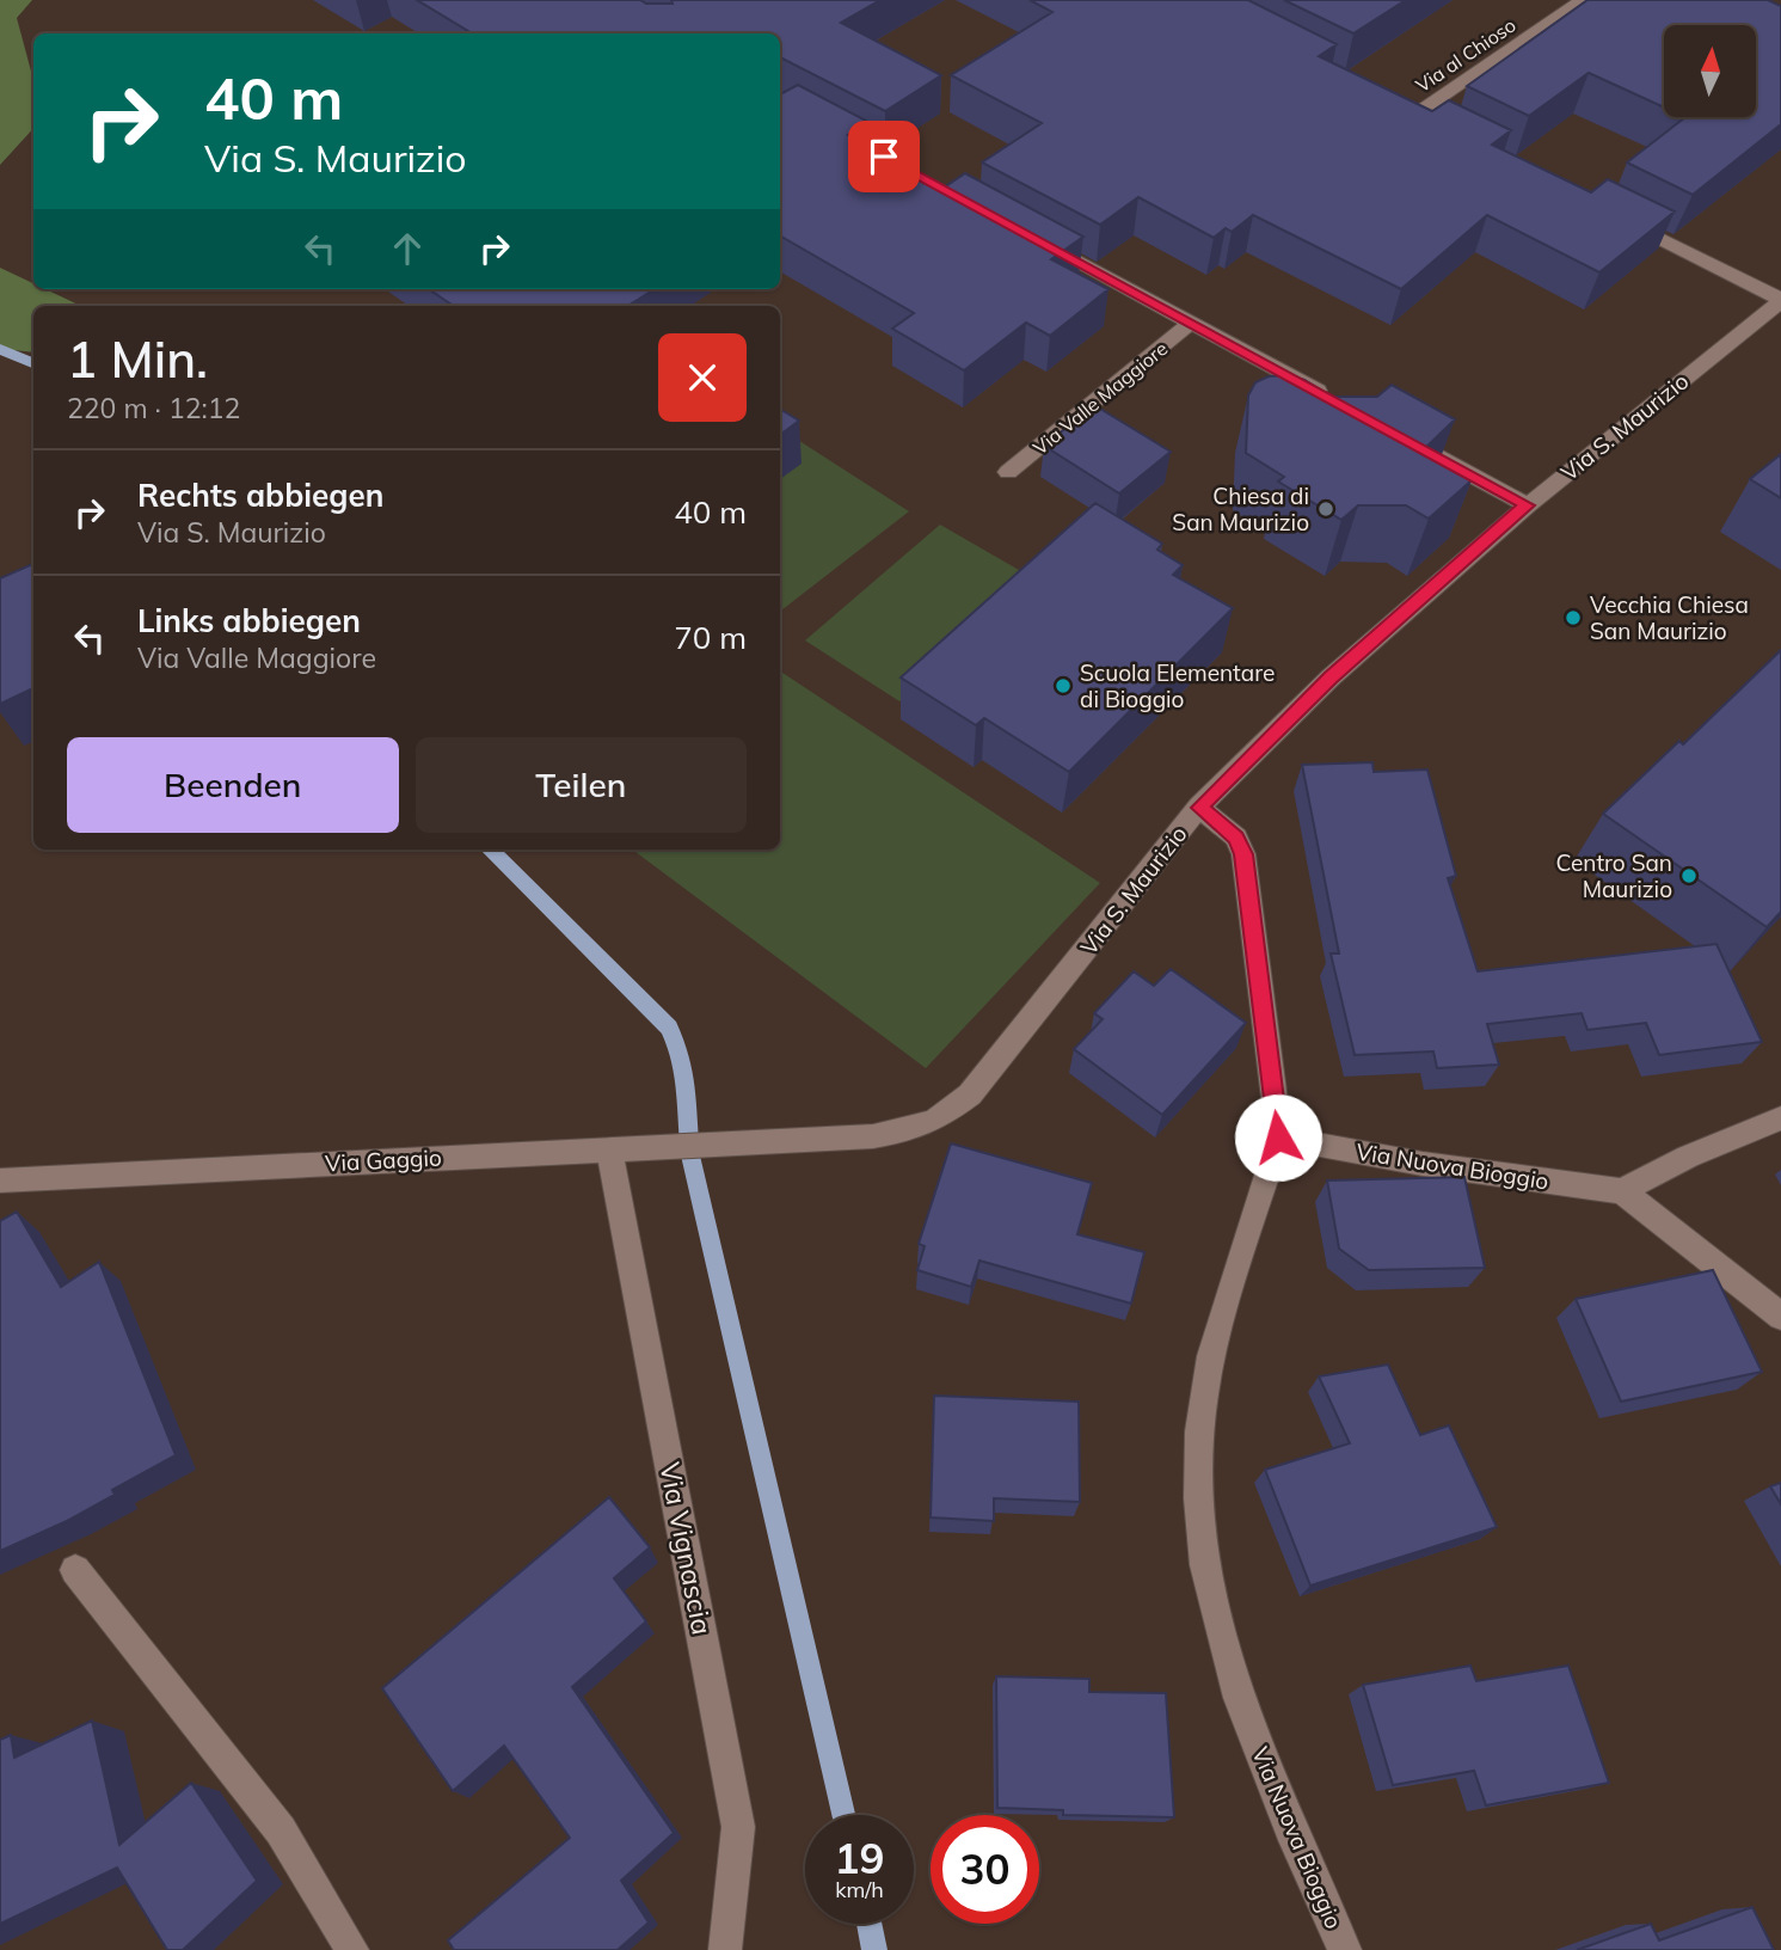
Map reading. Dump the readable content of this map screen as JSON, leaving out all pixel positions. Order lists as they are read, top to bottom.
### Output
{
  "streets": {
    "street": [
      "Via al Chioso",
      "Via Valle Maggiore",
      "Via S. Maurizio",
      "Via Gaggio",
      "Via Nuova Bioggio",
      "Via Vignascia"
    ]
  },
  "crossings": [
    ["Via S. Maurizio", "Via Gaggio"],
    ["Via Gaggio", "Via Vignascia"]
  ],
  "places": [
    "Chiesa di San Maurizio",
    "Vecchia Chiesa San Maurizio",
    "Scuola Elementare di Bioggio",
    "Centro San Maurizio"
  ],
  "north": "top",
  "page": {
    "turn": ["40 m", "Via S. Maurizio"],
    "heading": ["1 Min.", "220 m · 12:12"],
    "list": [
      {
        "name": "Rechts abbiegen",
        "note": "Via S. Maurizio",
        "value": "40 m"
      },
      {
        "name": "Links abbiegen",
        "note": "Via Valle Maggiore",
        "value": "70 m"
      }
    ],
    "buttons": ["Beenden", "Teilen"],
    "speed": "19 km/h",
    "limit": "30"
  }
}
